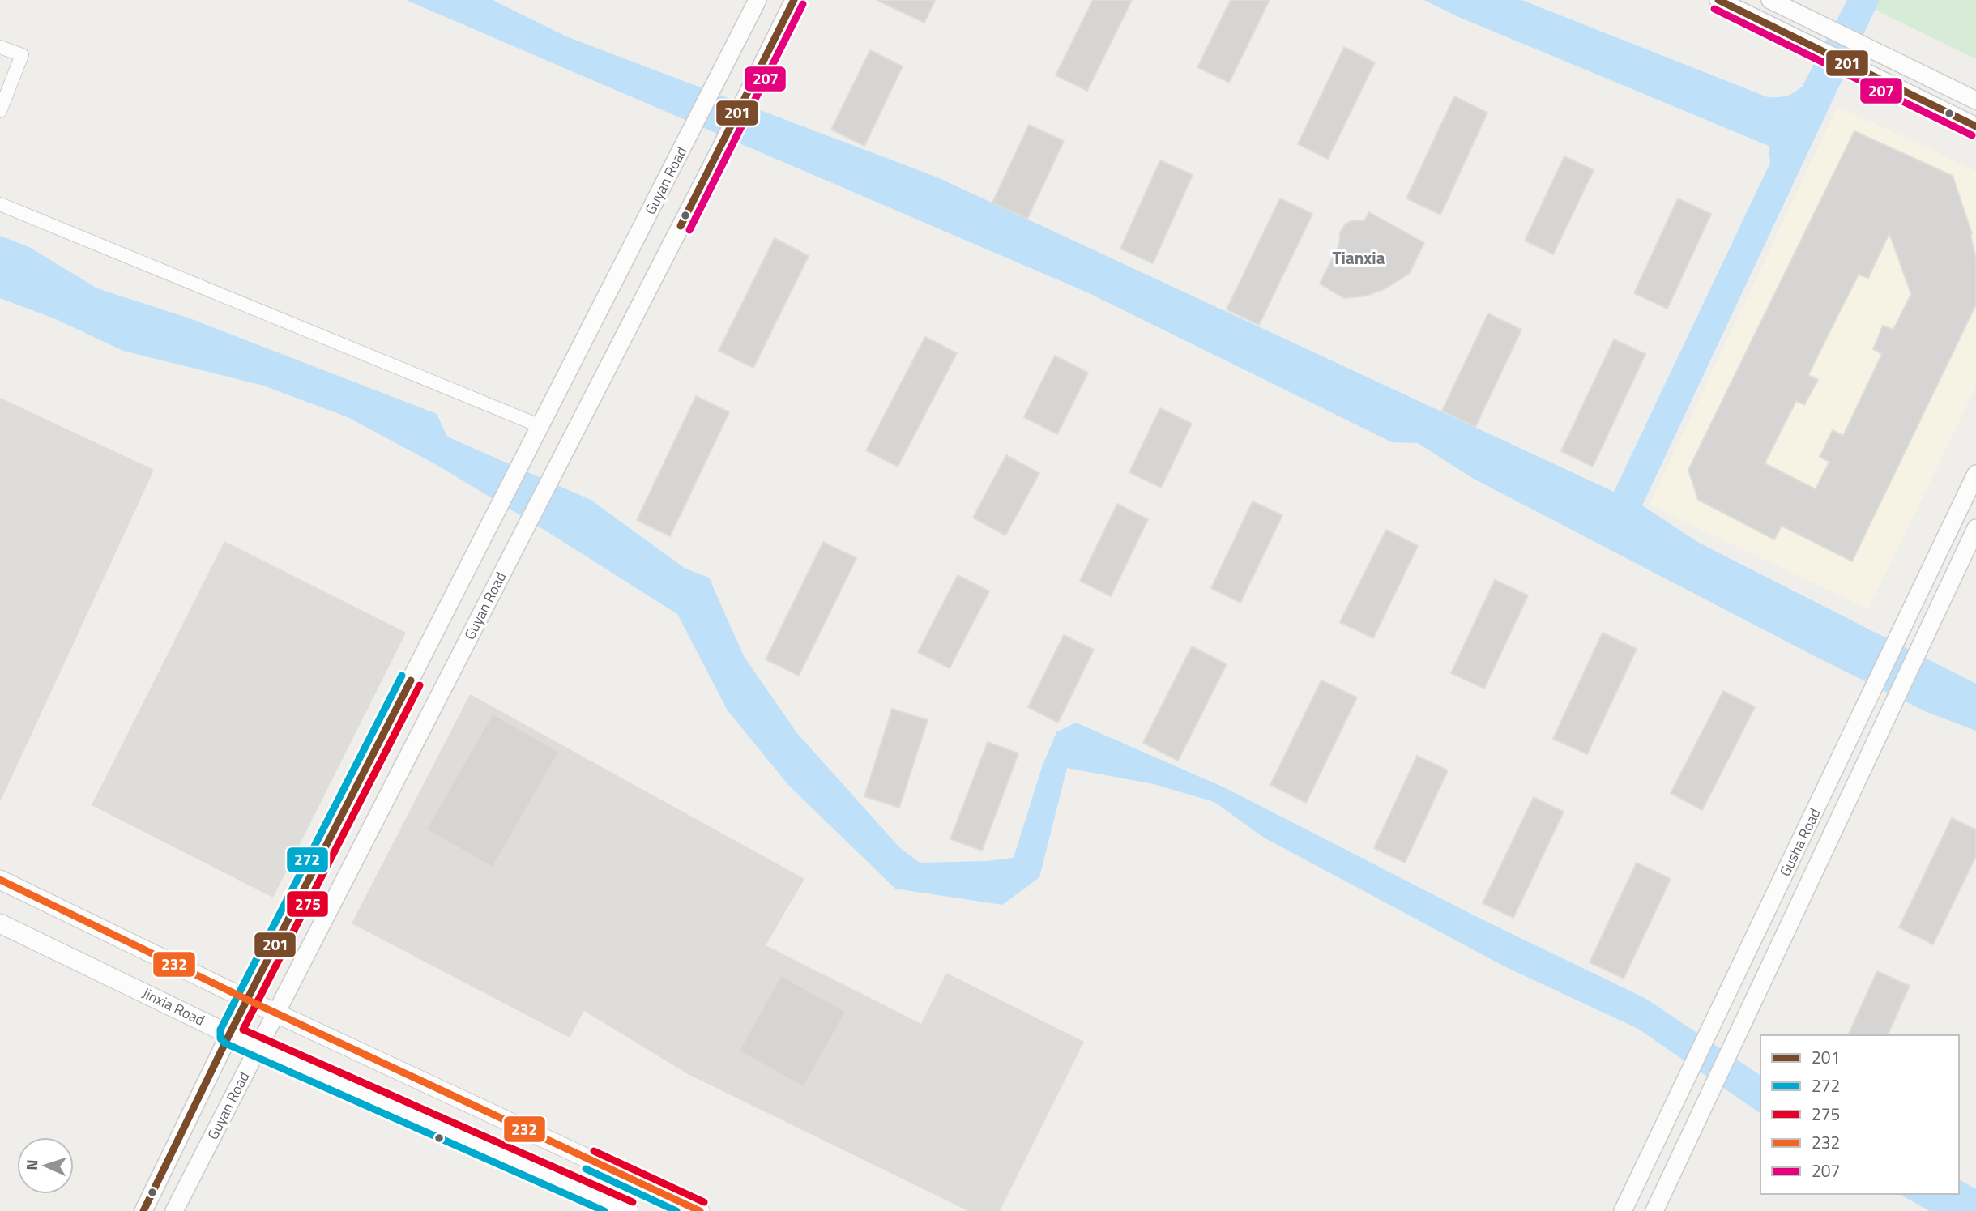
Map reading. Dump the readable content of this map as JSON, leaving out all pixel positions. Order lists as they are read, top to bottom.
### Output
{
  "streets": {
    "main road": ["Jinxia Road"],
    "street": ["Guyan Road", "Gusha Road"]
  },
  "crossings": [
    ["Guyan Road", "Jinxia Road"]
  ],
  "districts": ["Tianxia"],
  "lines": [
    "transit line 201",
    "transit line 207",
    "transit line 272",
    "transit line 275",
    "transit line 232"
  ],
  "legend": [
    "201",
    "272",
    "275",
    "232",
    "207"
  ],
  "north": "left"
}
